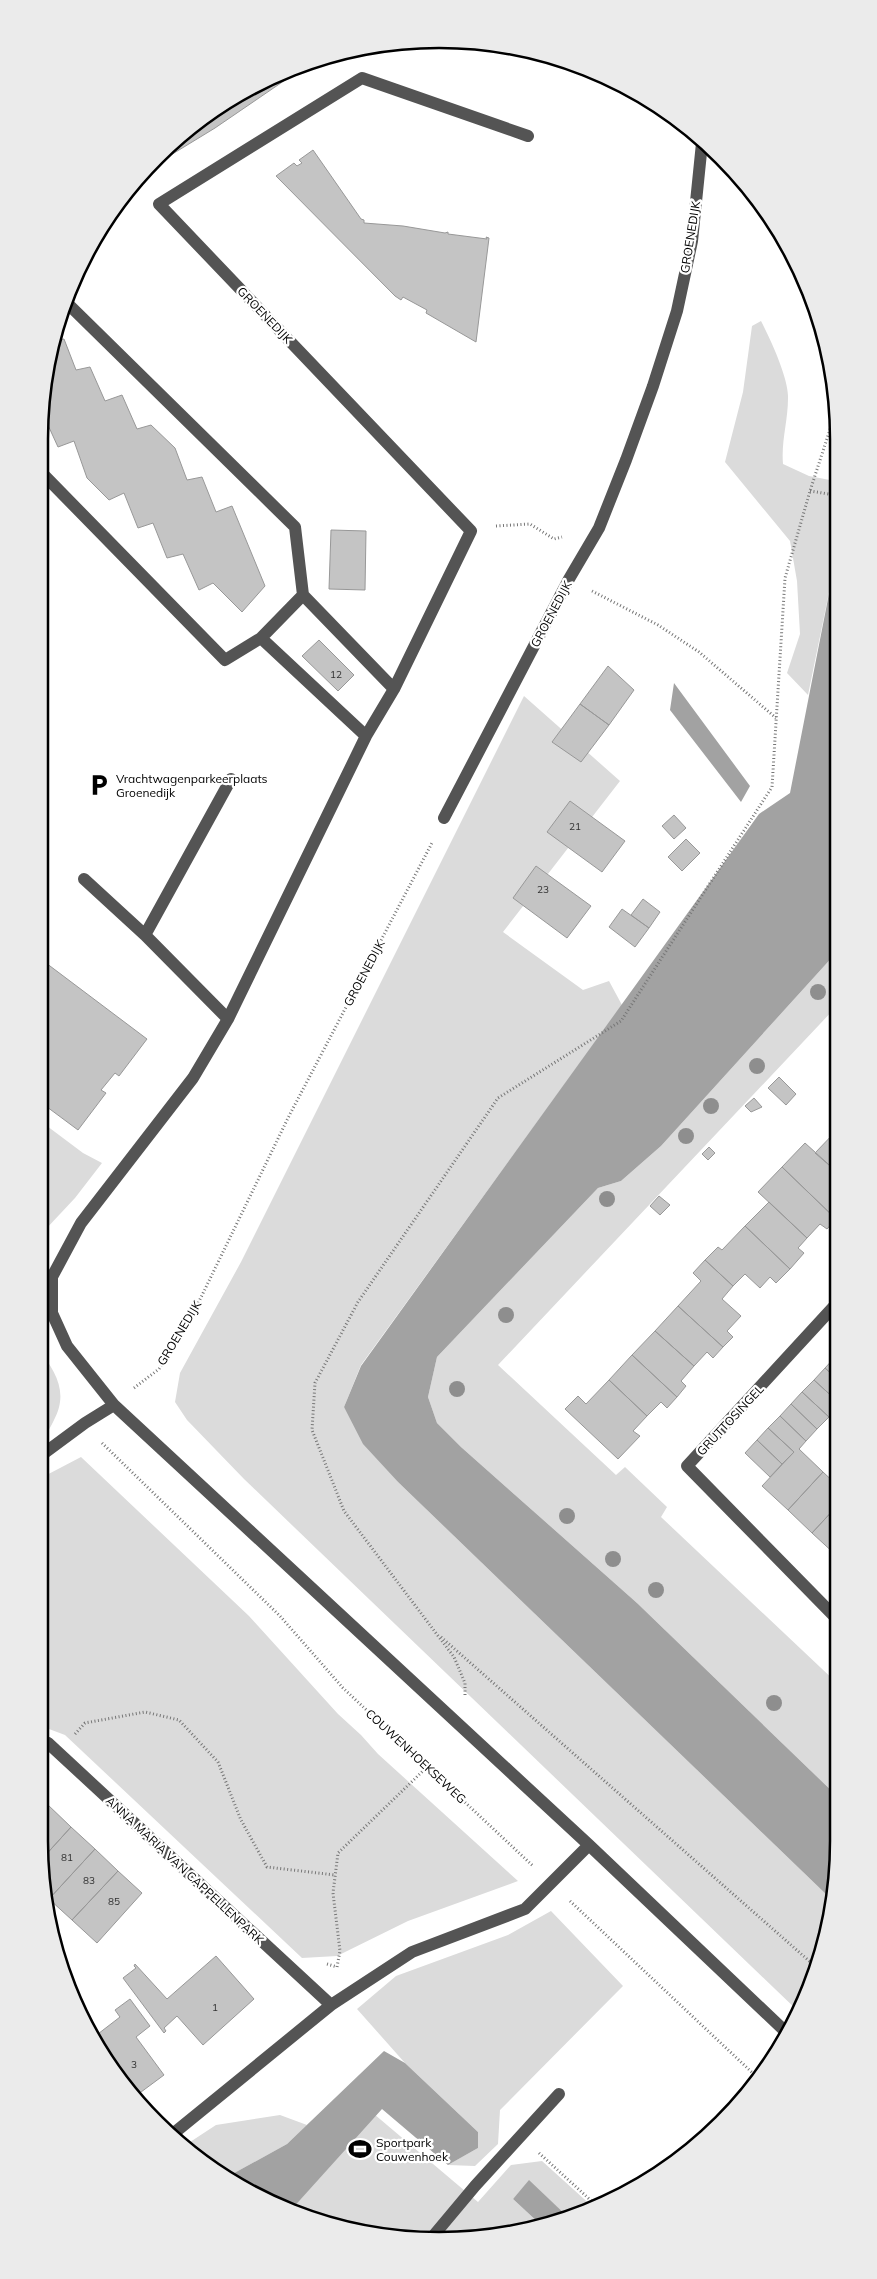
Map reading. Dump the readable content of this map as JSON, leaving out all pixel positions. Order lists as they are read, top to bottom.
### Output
{
  "streets": {
    "street": ["GROENEDIJK", "GRUTTOSINGEL", "ANNA MARIA VAN CAPPELLENPARK"],
    "path": ["COUWENHOEKSEWEG"]
  },
  "places": {
    "parking": ["Vrachtwagenparkeerplaats Groenedijk"],
    "sports": ["Sportpark Couwenhoek"]
  },
  "house_numbers": [
    "12",
    "21",
    "23",
    "81",
    "83",
    "85",
    "1",
    "3"
  ]
}
